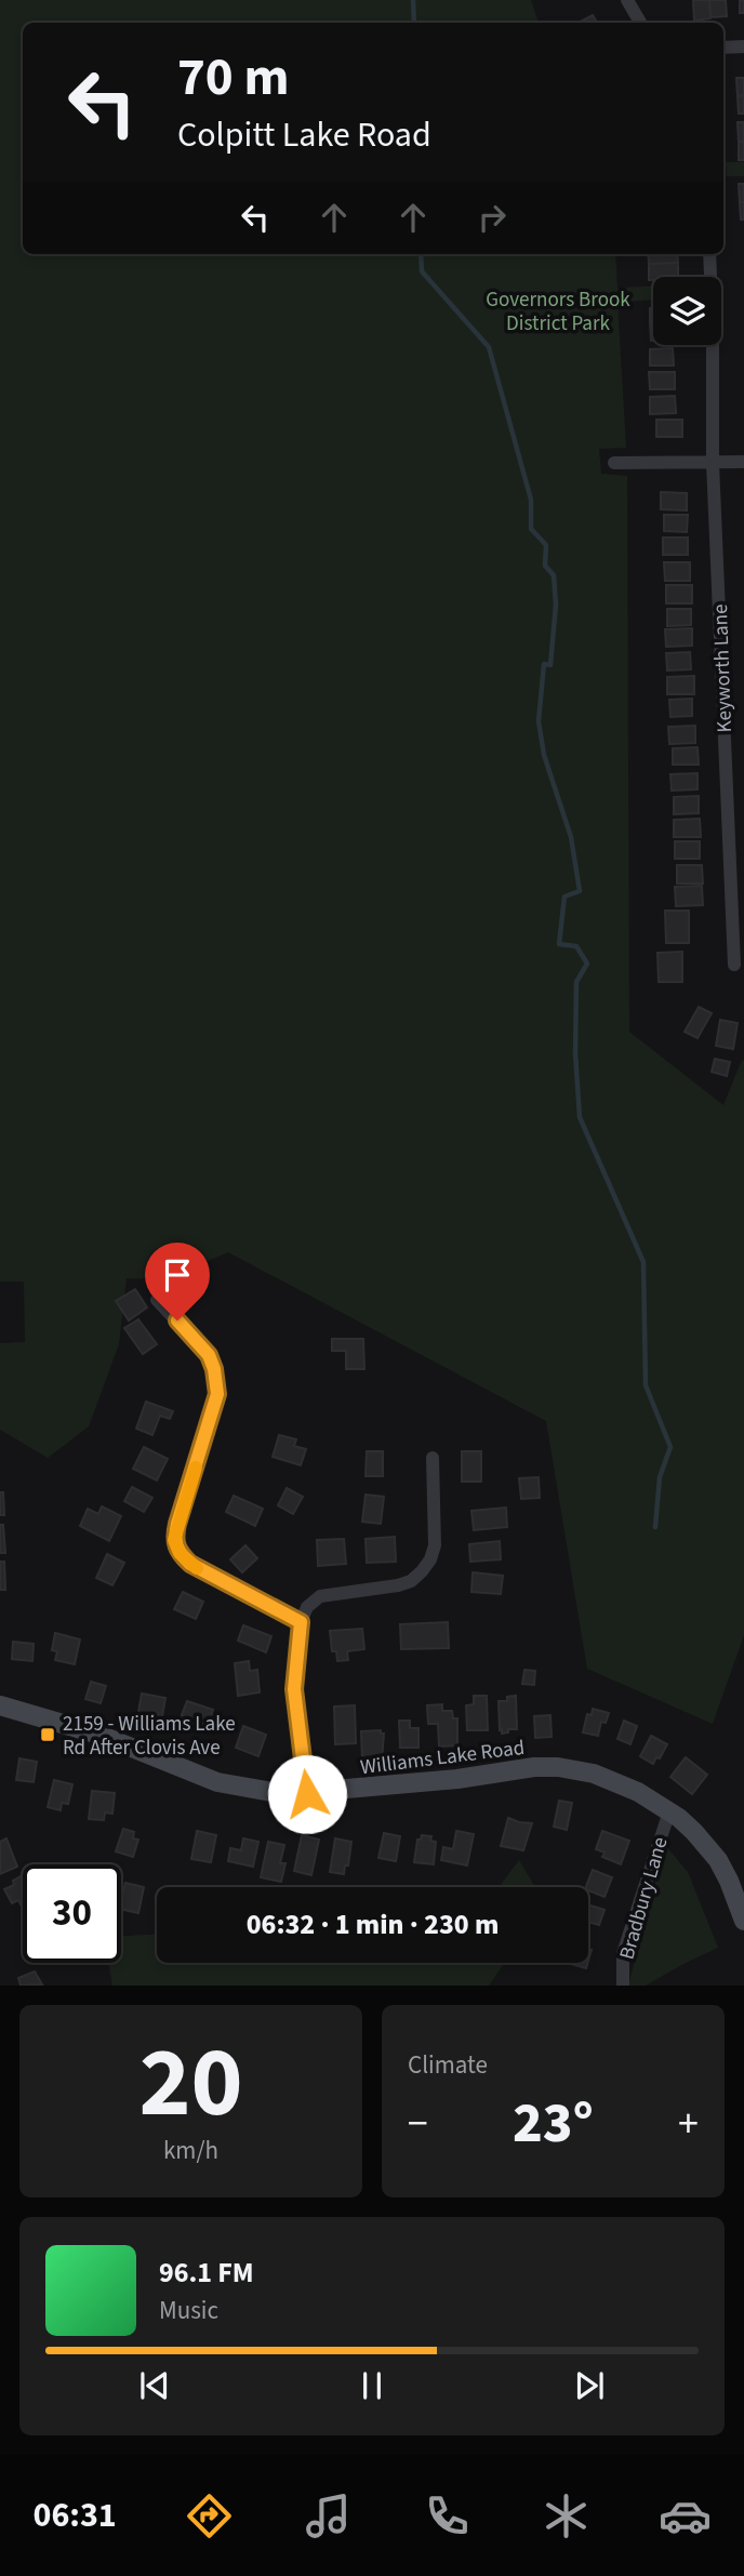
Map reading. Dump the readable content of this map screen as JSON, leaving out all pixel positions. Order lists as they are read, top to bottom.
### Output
{
  "streets": {
    "main road": ["Williams Lake Road"],
    "street": ["Keyworth Lane", "Bradbury Lane"]
  },
  "crossings": [
    ["Williams Lake Road", "Bradbury Lane"]
  ],
  "parks": ["Governors Brook District Park"],
  "places": {
    "transit": ["2159 - Williams Lake Rd After Clovis Ave"]
  },
  "page": {
    "turn": ["70 m", "Colpitt Lake Road"],
    "limit": "30",
    "trip": "06:32 · 1 min · 230 m",
    "tile": [
      ["20", "km/h"],
      "Climate"
    ],
    "heat": ["−", "23°", "+"],
    "song": ["96.1 FM", "Music"],
    "tabs": "06:31"
  }
}
